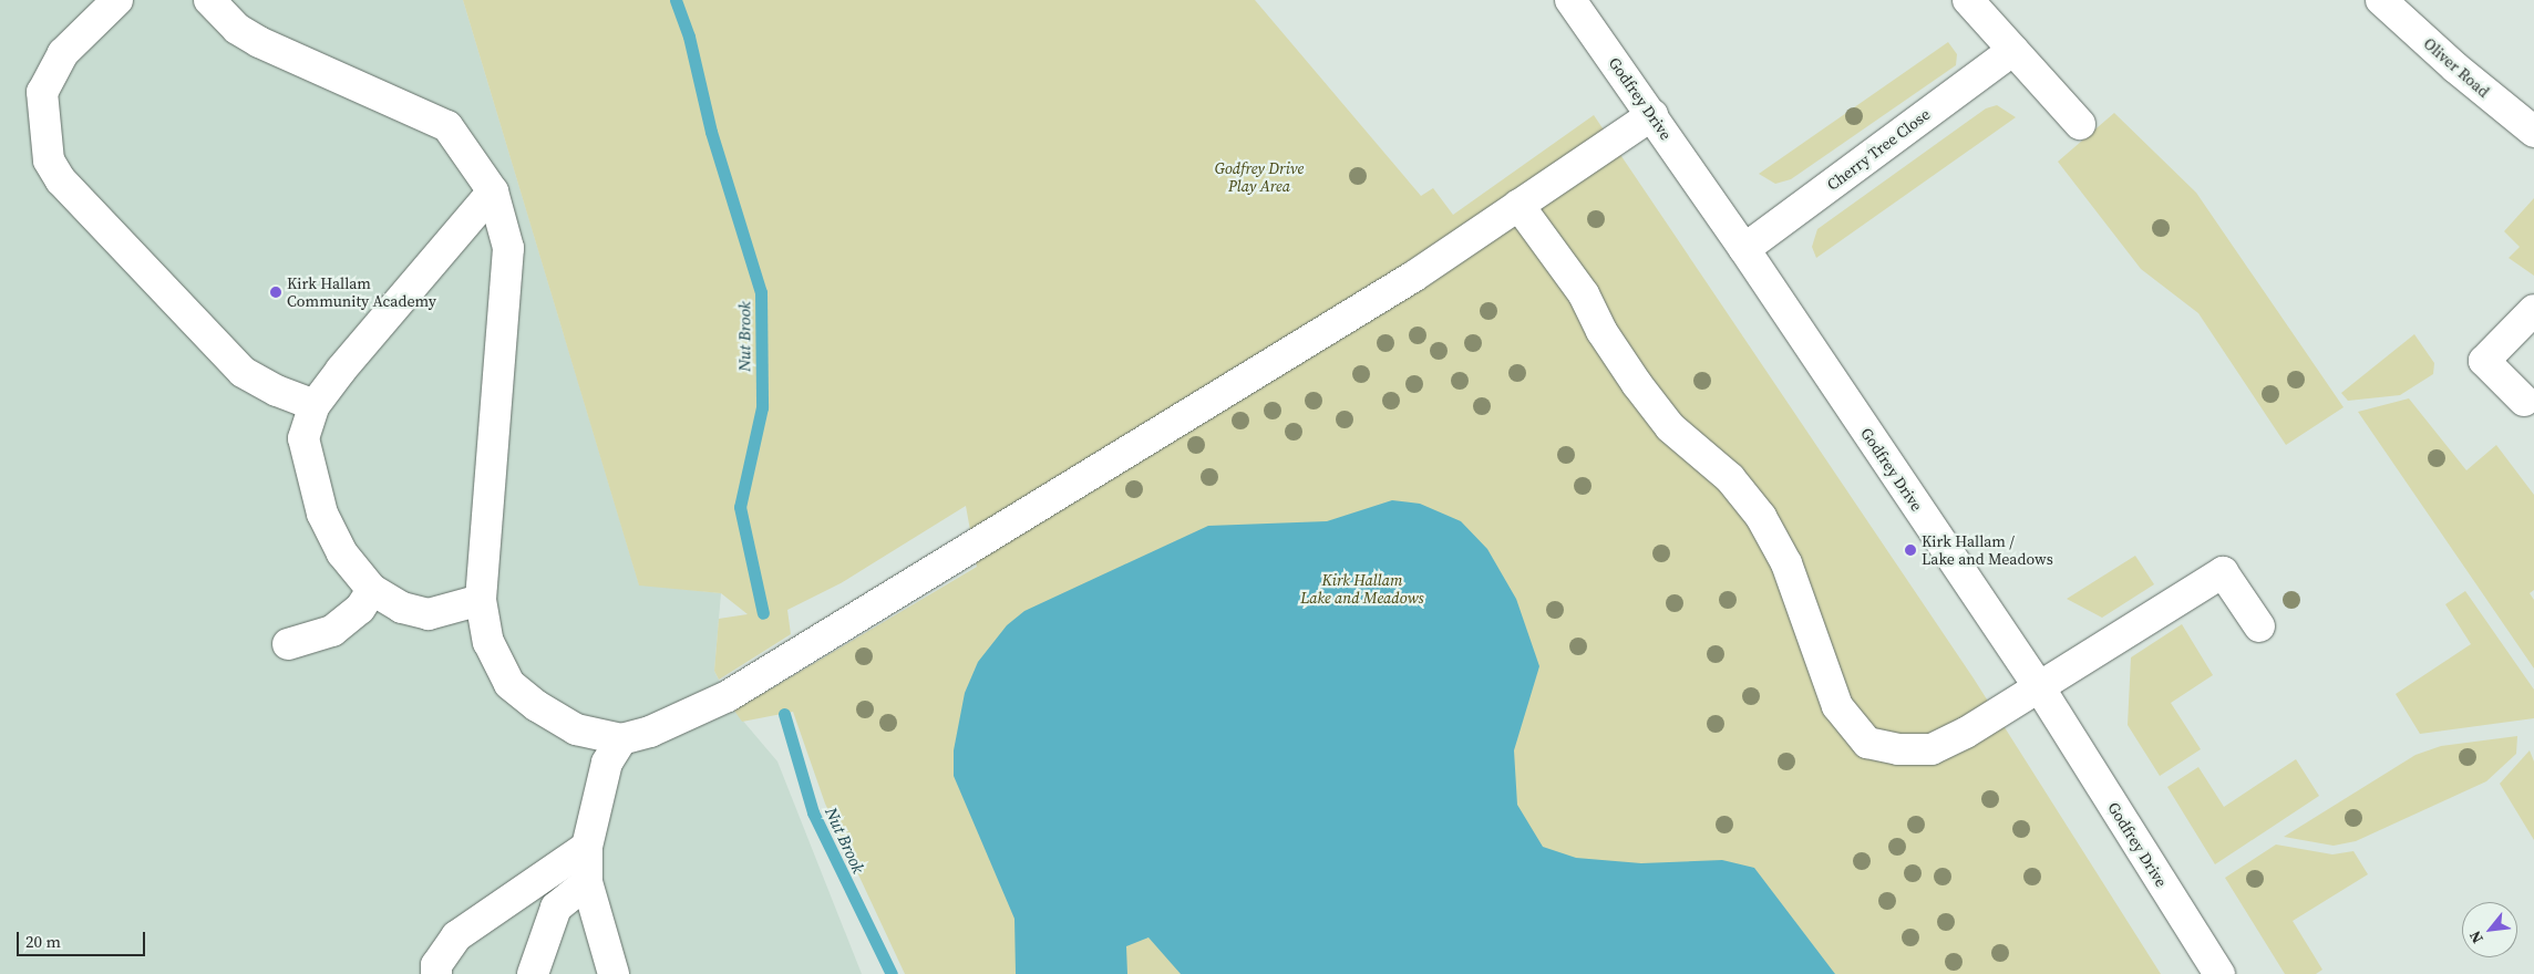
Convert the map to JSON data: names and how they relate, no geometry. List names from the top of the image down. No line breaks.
{"streets":{"street":["Oliver Road","Godfrey Drive","Cherry Tree Close"]},"crossings":[["Godfrey Drive","Cherry Tree Close"]],"water":["Nut Brook"],"parks":["Godfrey Drive Play Area","Kirk Hallam Lake and Meadows"],"places":["Kirk Hallam Community Academy","Kirk Hallam / Lake and Meadows"],"scale_bar":"20 m","north":"bottom left"}
